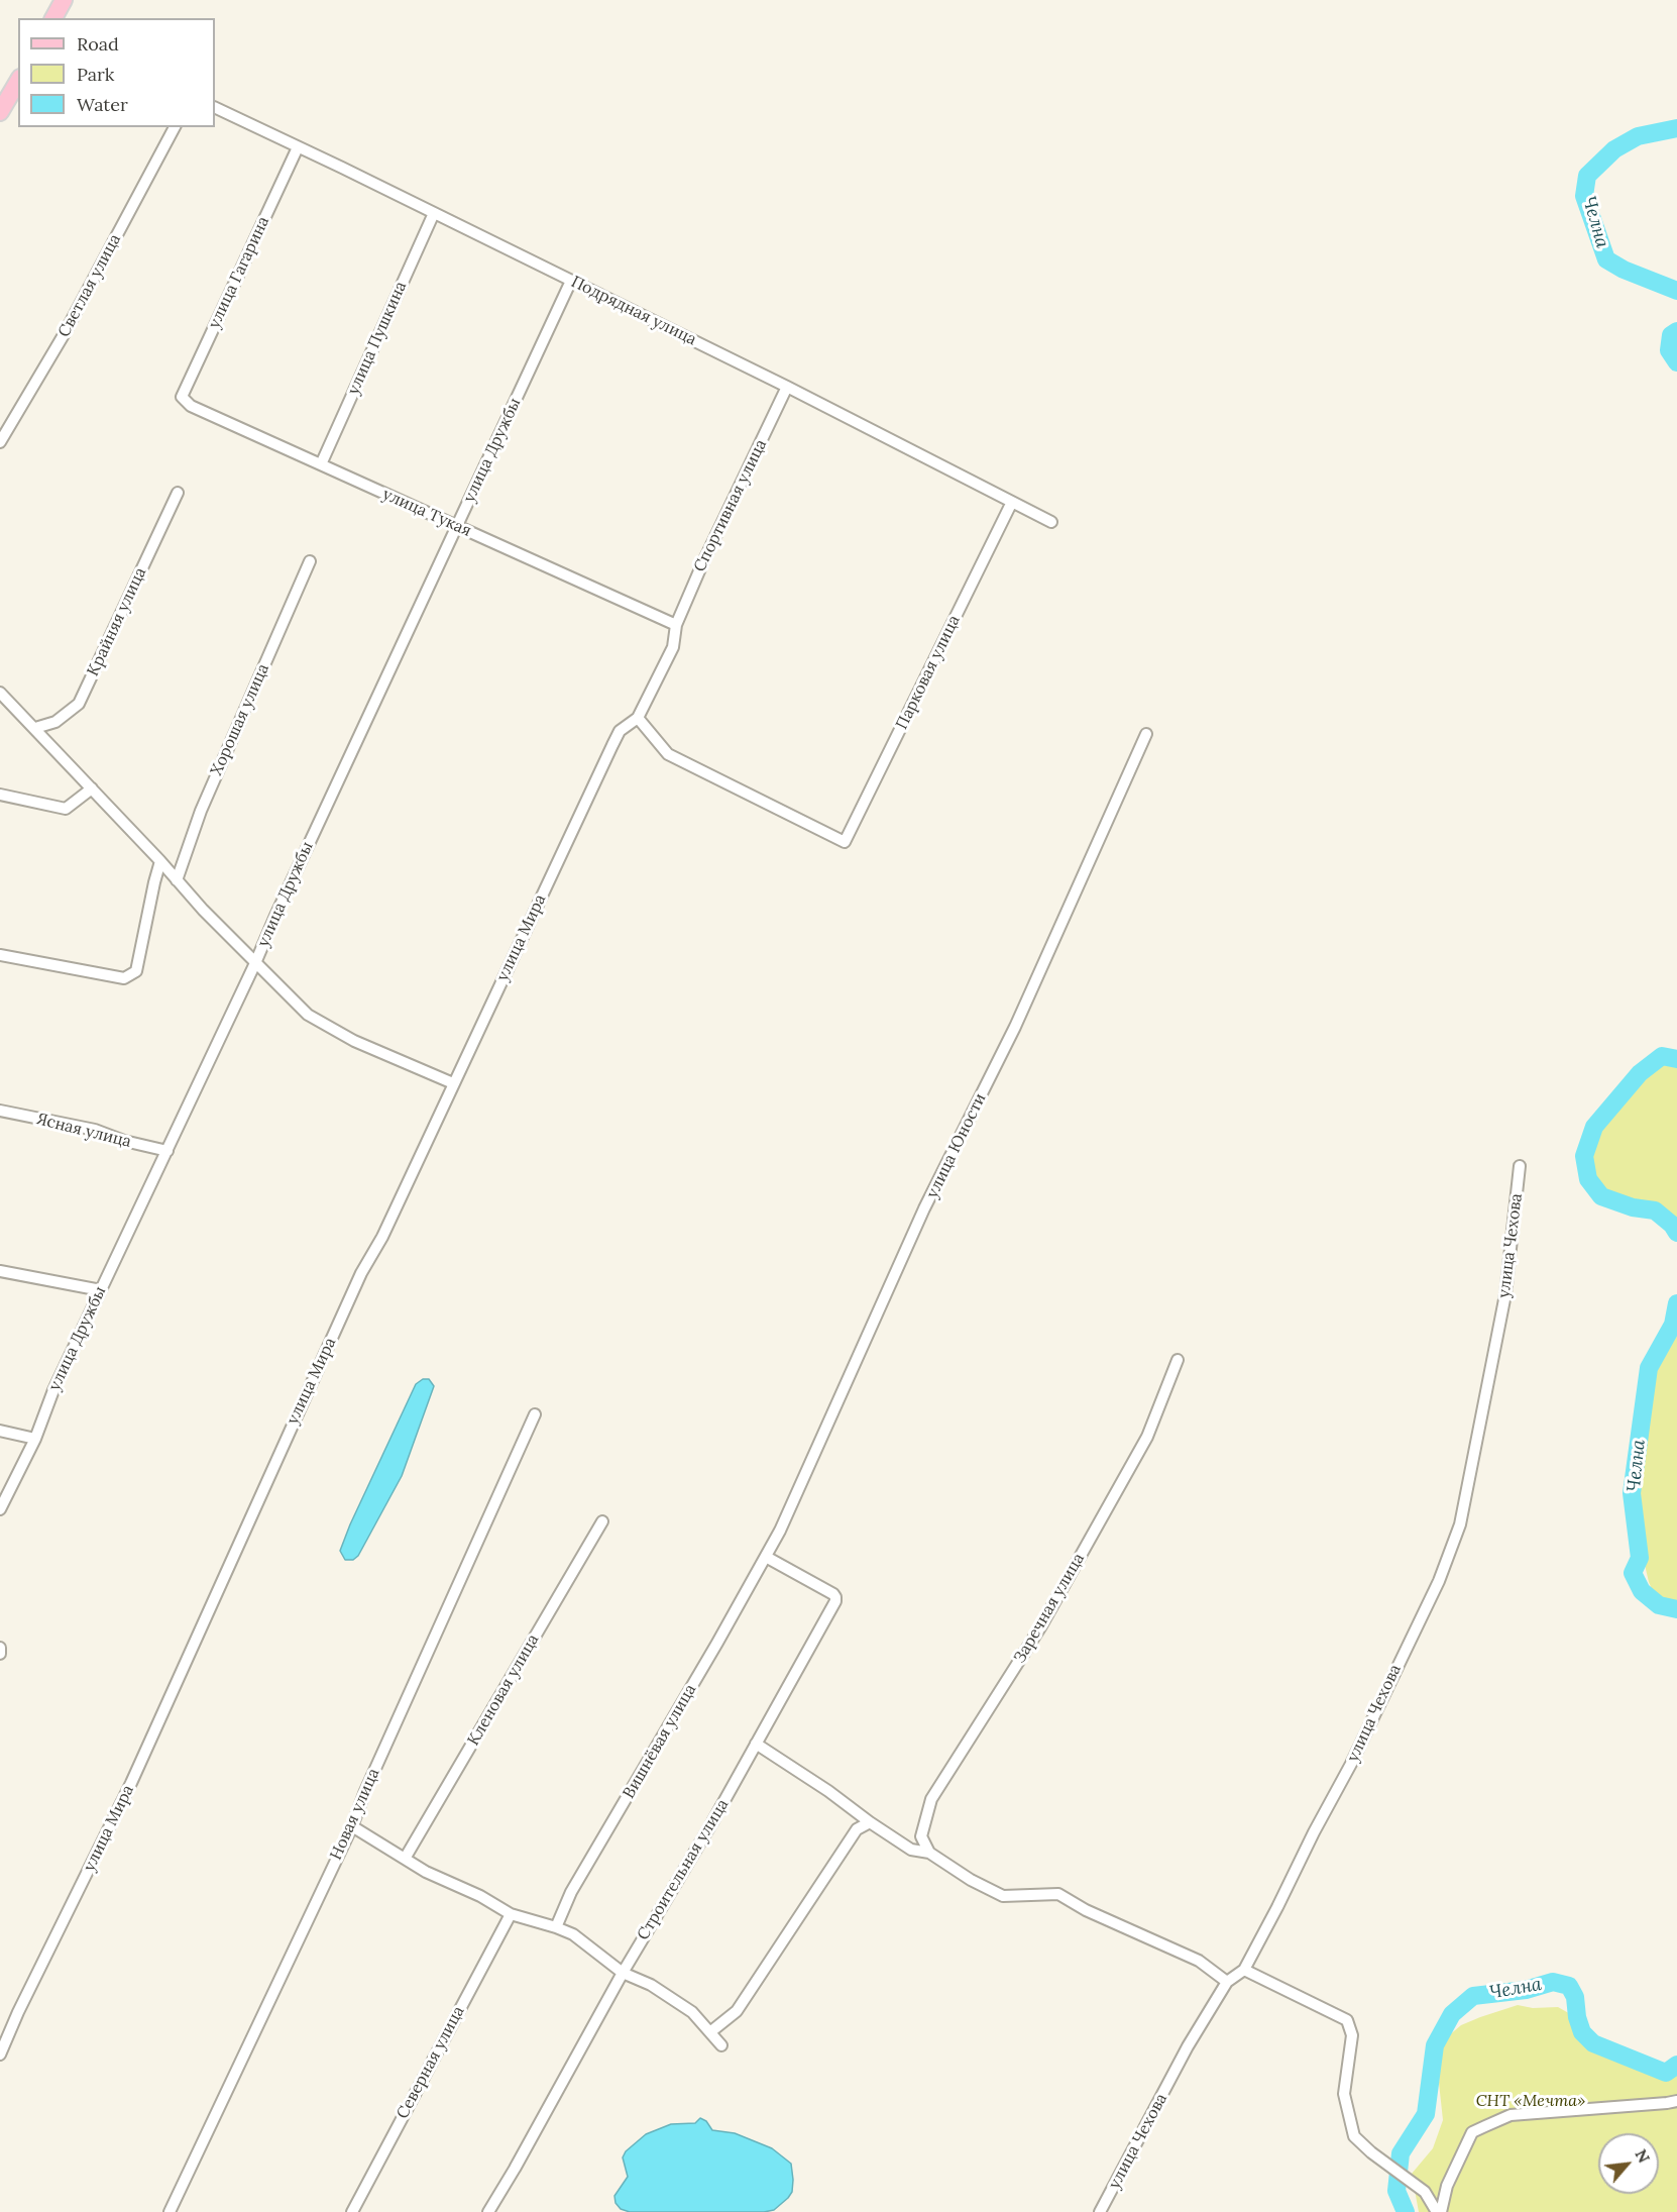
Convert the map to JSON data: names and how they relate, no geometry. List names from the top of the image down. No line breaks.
{"streets":{"street":["улица Гагарина","Светлая улица","Подрядная улица","улица Пушкина","улица Дружбы","Спортивная улица","улица Тукая","Крайняя улица","Парковая улица","Хорошая улица","улица Мира","Ясная улица","улица Юности","улица Чехова","Заречная улица","Кленовая улица","Вишнёвая улица","Новая улица","Строительная улица","Северная улица"]},"crossings":[["улица Гагарина","Подрядная улица"],["улица Гагарина","улица Тукая"],["Подрядная улица","улица Пушкина"],["Подрядная улица","улица Дружбы"],["Подрядная улица","Спортивная улица"],["Подрядная улица","Парковая улица"],["улица Пушкина","улица Тукая"],["улица Дружбы","улица Тукая"],["улица Дружбы","Ясная улица"],["Спортивная улица","улица Тукая"],["Спортивная улица","Парковая улица"],["Спортивная улица","улица Мира"],["Парковая улица","улица Мира"],["улица Юности","Вишнёвая улица"],["улица Юности","Строительная улица"],["Вишнёвая улица","Строительная улица"]],"water":["Челна"],"parks":["СНТ «Мечта»"],"legend":["Road","Park","Water"],"north":"top right"}
